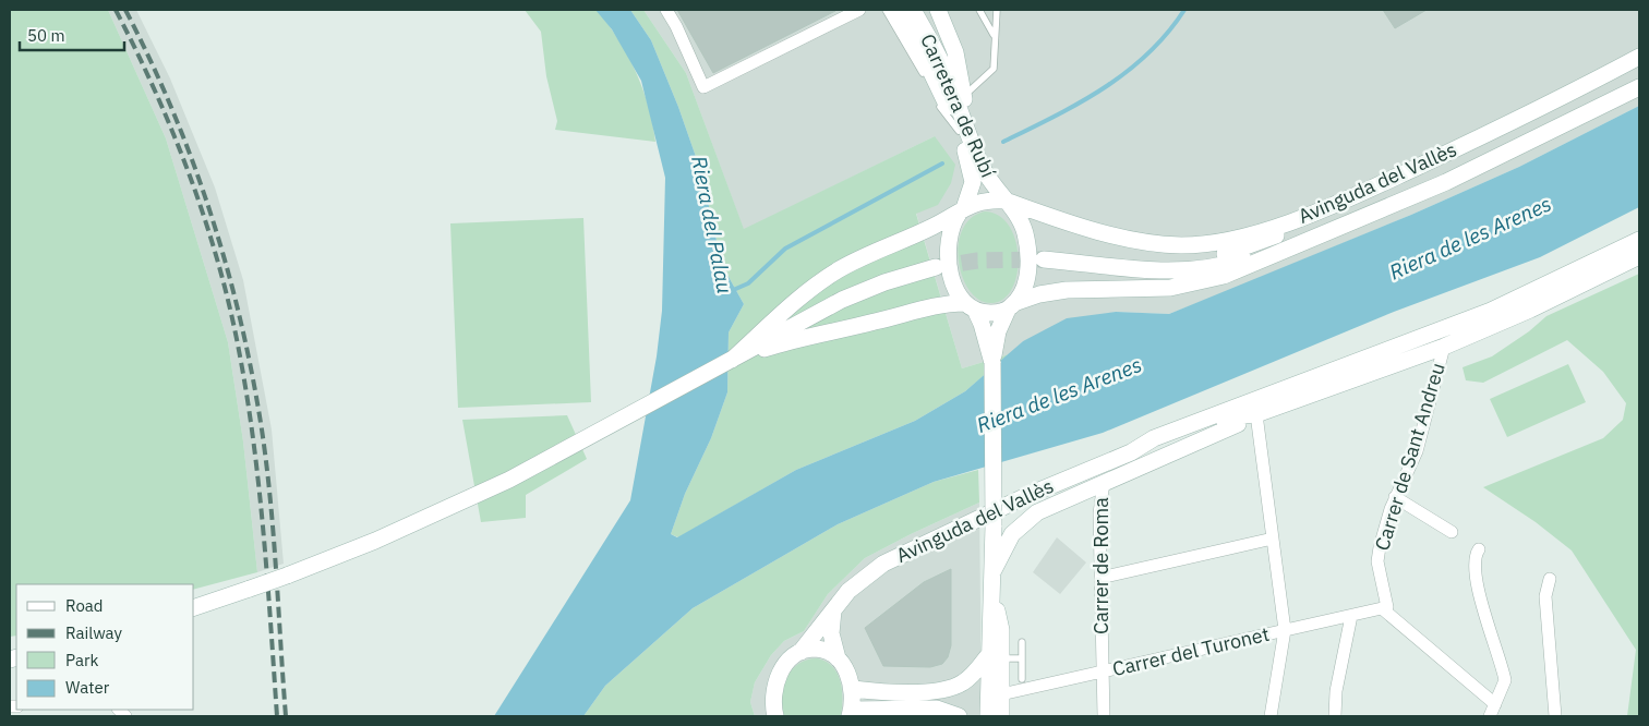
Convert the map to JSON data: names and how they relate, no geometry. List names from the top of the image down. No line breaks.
{"streets":{"main road":["Carretera de Rubí","Avinguda del Vallès"],"street":["Carrer de Sant Andreu","Carrer de Roma","Carrer del Turonet"]},"crossings":[["Carretera de Rubí","Avinguda del Vallès"],["Avinguda del Vallès","Carrer de Sant Andreu"],["Avinguda del Vallès","Carrer de Roma"],["Carrer de Sant Andreu","Carrer del Turonet"],["Carrer de Roma","Carrer del Turonet"]],"water":["Riera del Palau","Riera de les Arenes"],"legend":["Road","Railway","Park","Water"],"scale_bar":"50 m"}
